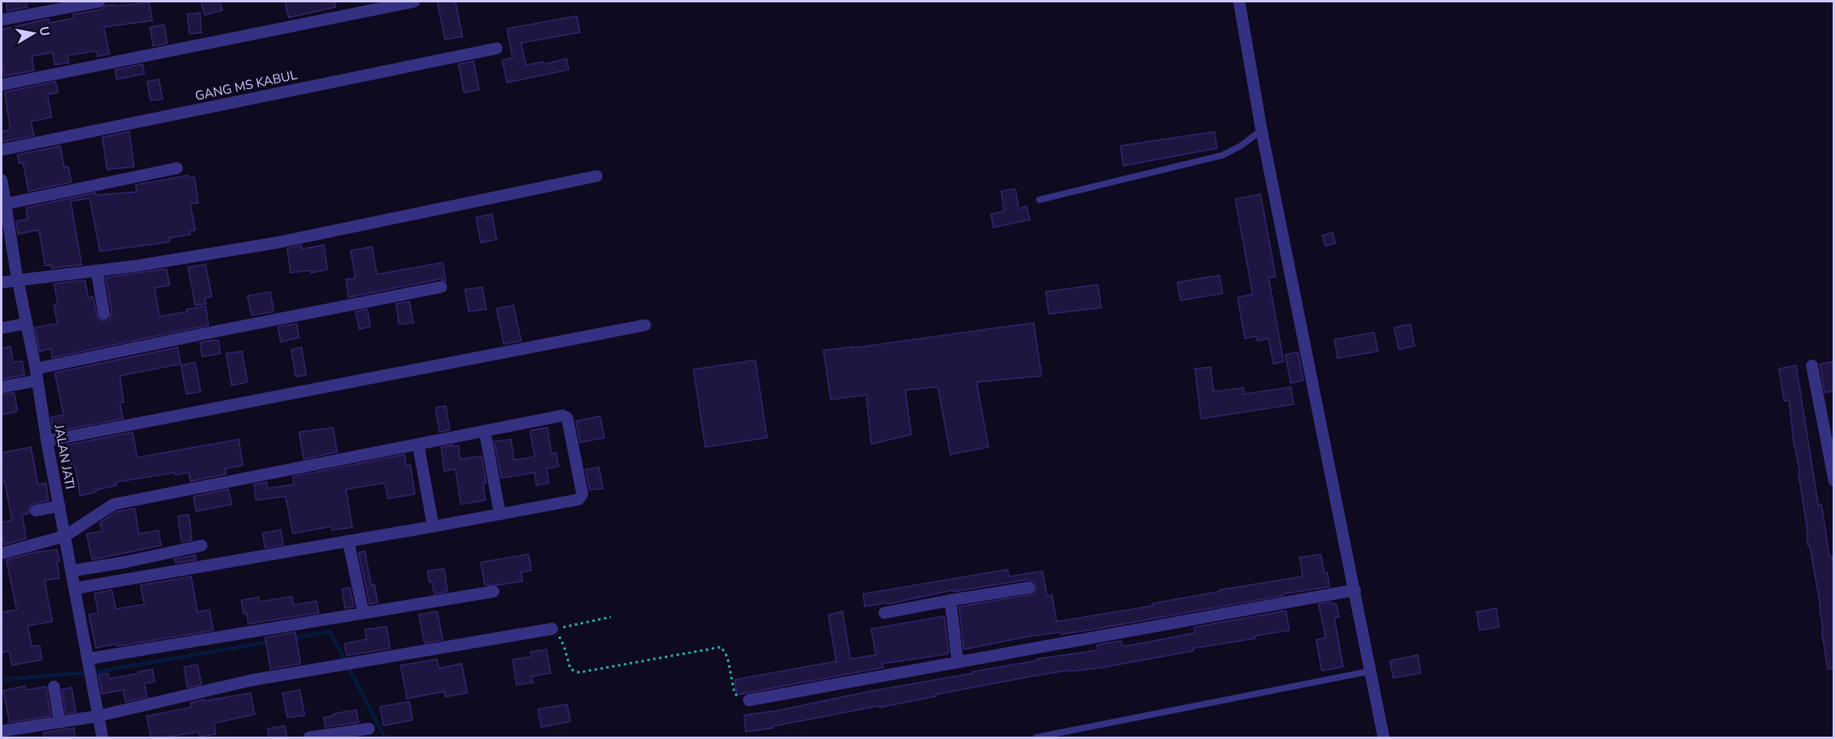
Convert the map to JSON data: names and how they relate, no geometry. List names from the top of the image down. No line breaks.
{"streets":{"street":["GANG MS KABUL","JALAN JATI"]},"north":"right"}
